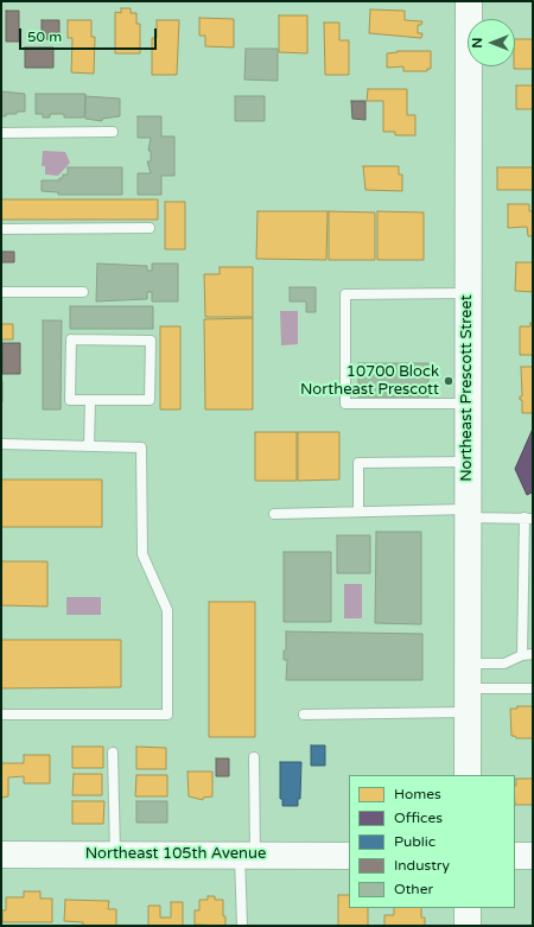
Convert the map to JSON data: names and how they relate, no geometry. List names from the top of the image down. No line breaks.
{"streets":{"street":["Northeast Prescott Street","Northeast 105th Avenue"]},"places":["10700 Block Northeast Prescott"],"legend":["Homes","Offices","Public","Industry","Other"],"scale_bar":"50 m","north":"left"}
